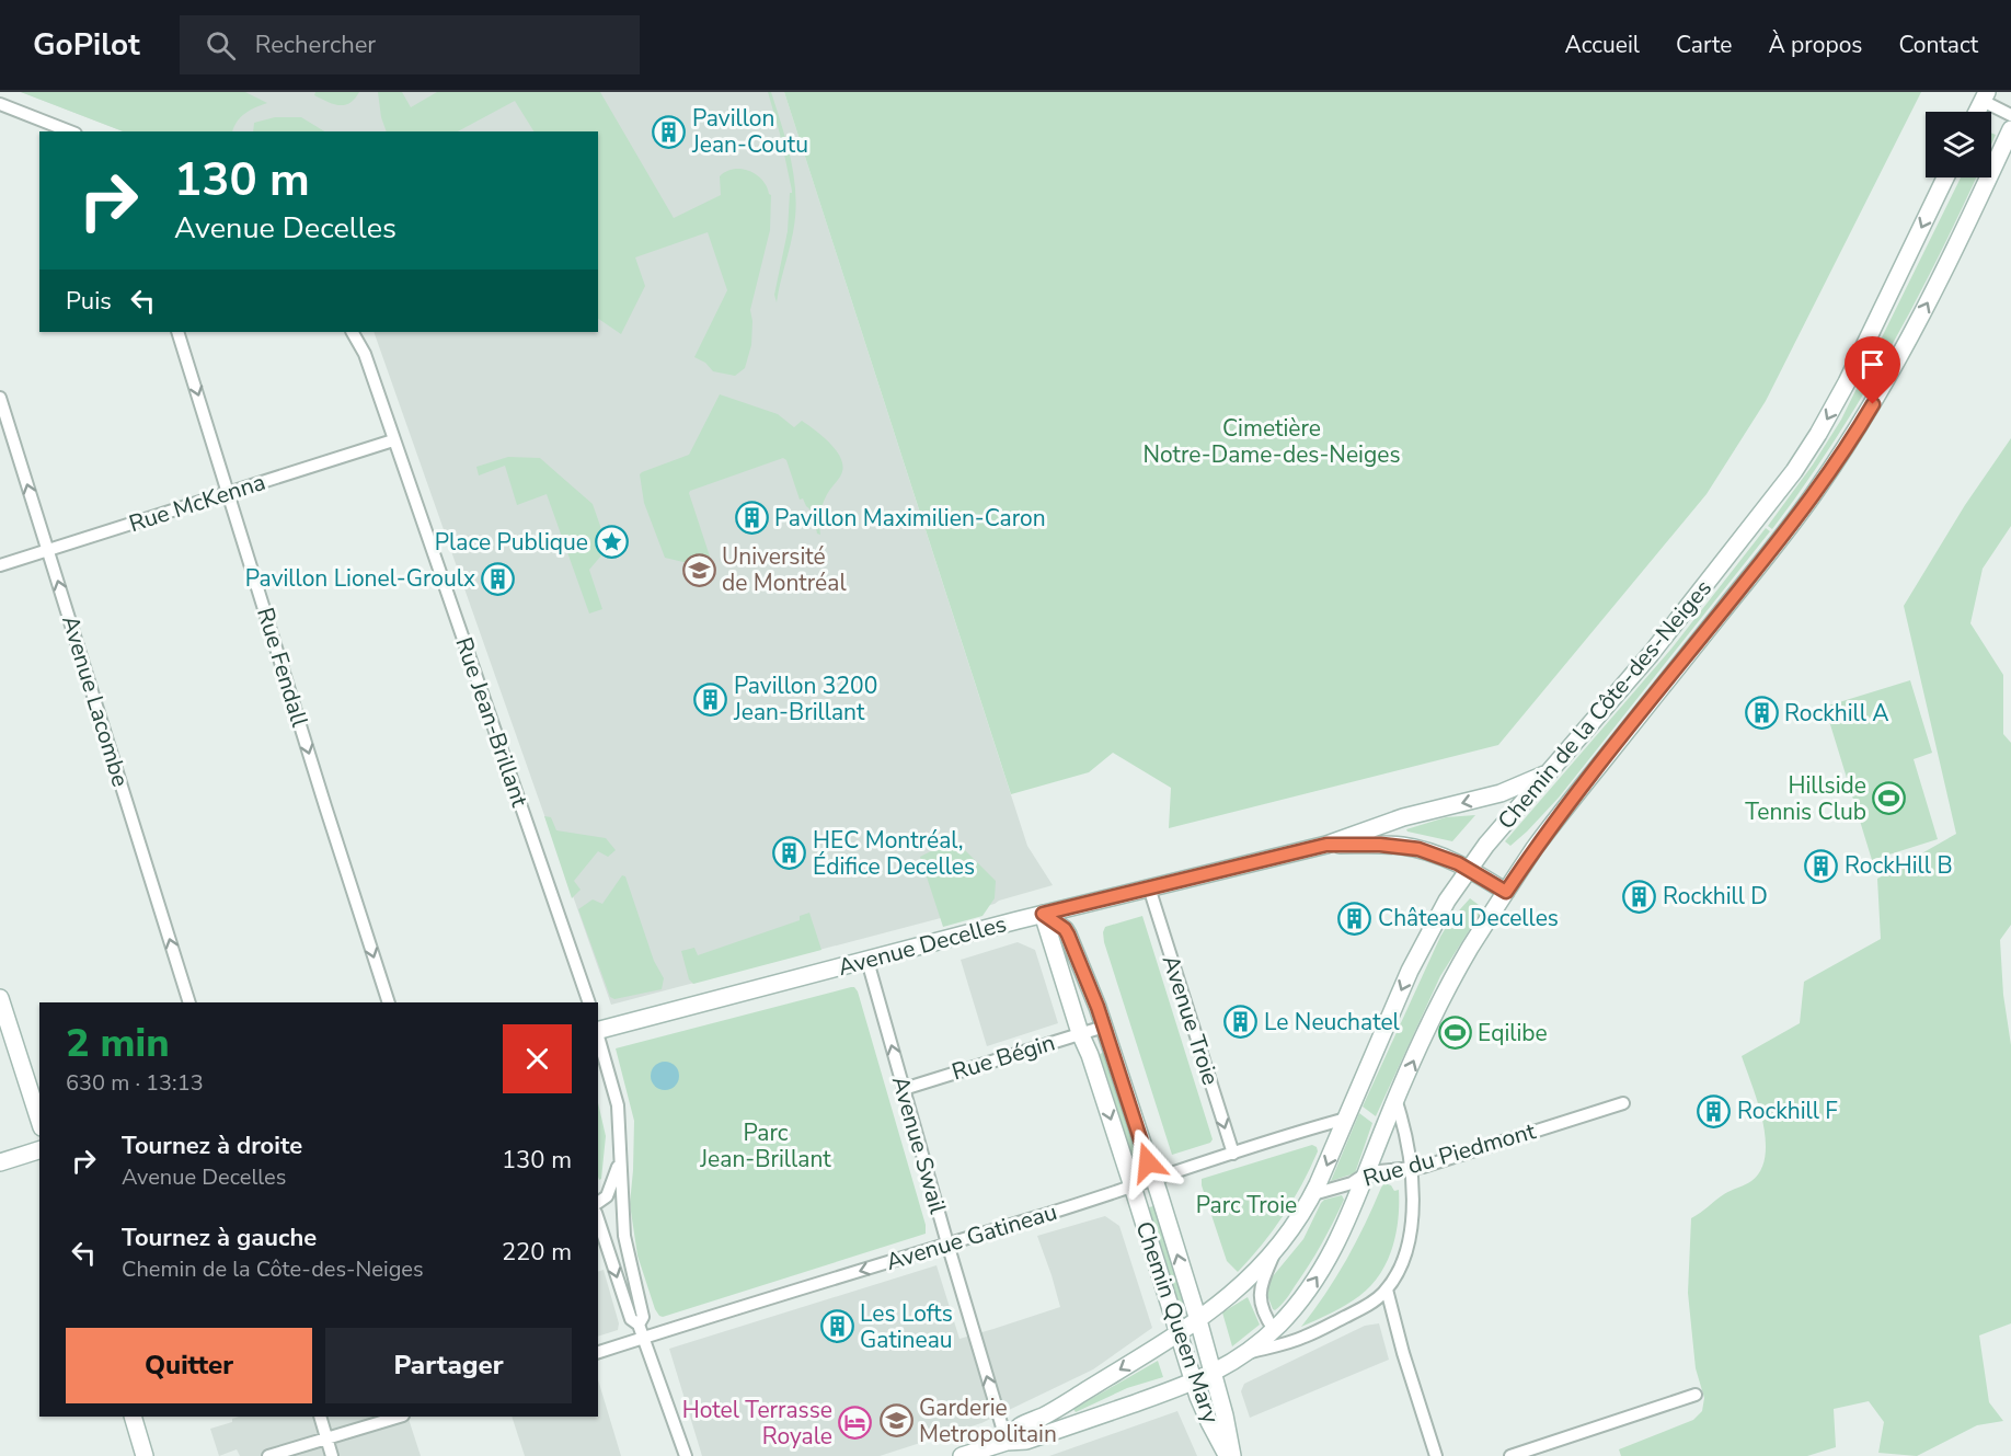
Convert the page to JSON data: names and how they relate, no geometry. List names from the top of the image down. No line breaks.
{"streets":{"main road":["Chemin de la Côte-des-Neiges","Avenue Decelles","Chemin Queen Mary"],"street":["Rue McKenna","Rue Fendall","Avenue Lacombe","Rue Jean-Brillant","Avenue Troie","Rue Bégin","Avenue Swail","Rue du Piedmont","Avenue Gatineau"]},"crossings":[["Rue McKenna","Rue Fendall"],["Rue McKenna","Avenue Lacombe"],["Rue McKenna","Rue Jean-Brillant"],["Chemin de la Côte-des-Neiges","Avenue Decelles"],["Chemin de la Côte-des-Neiges","Avenue Swail"],["Chemin de la Côte-des-Neiges","Rue du Piedmont"],["Chemin de la Côte-des-Neiges","Avenue Gatineau"],["Chemin de la Côte-des-Neiges","Chemin Queen Mary"],["Avenue Decelles","Avenue Troie"],["Avenue Decelles","Avenue Swail"],["Avenue Decelles","Chemin Queen Mary"],["Avenue Troie","Avenue Gatineau"],["Rue Bégin","Avenue Swail"],["Rue Bégin","Chemin Queen Mary"],["Avenue Swail","Avenue Gatineau"],["Avenue Gatineau","Chemin Queen Mary"]],"one_way":["Rue Fendall","Avenue Lacombe","Avenue Troie","Avenue Swail","Avenue Gatineau"],"parks":["Cimetière Notre-Dame-des-Neiges","Parc Jean-Brillant","Parc Troie"],"places":{"building":["Pavillon Jean-Coutu","Pavillon Maximilien-Caron","Pavillon Lionel-Groulx","Pavillon 3200 Jean-Brillant","Rockhill A","HEC Montréal, Édifice Decelles","RockHill B","Rockhill D","Château Decelles","Le Neuchatel","Rockhill F","Les Lofts Gatineau"],"place":["Place Publique"],"school or university":["Université de Montréal","Garderie Metropolitain"],"sports":["Hillside Tennis Club","Eqilibe"],"hotel":["Hotel Terrasse Royale"]},"page":{"header":"GoPilot","search":"Rechercher","nav":["Accueil","Carte","À propos","Contact"],"turn":["130 m","Avenue Decelles"],"then":"Puis","heading":["2 min","630 m · 13:13"],"list":[{"name":"Tournez à droite","note":"Avenue Decelles","value":"130 m"},{"name":"Tournez à gauche","note":"Chemin de la Côte-des-Neiges","value":"220 m"}],"buttons":["Quitter","Partager"]}}
